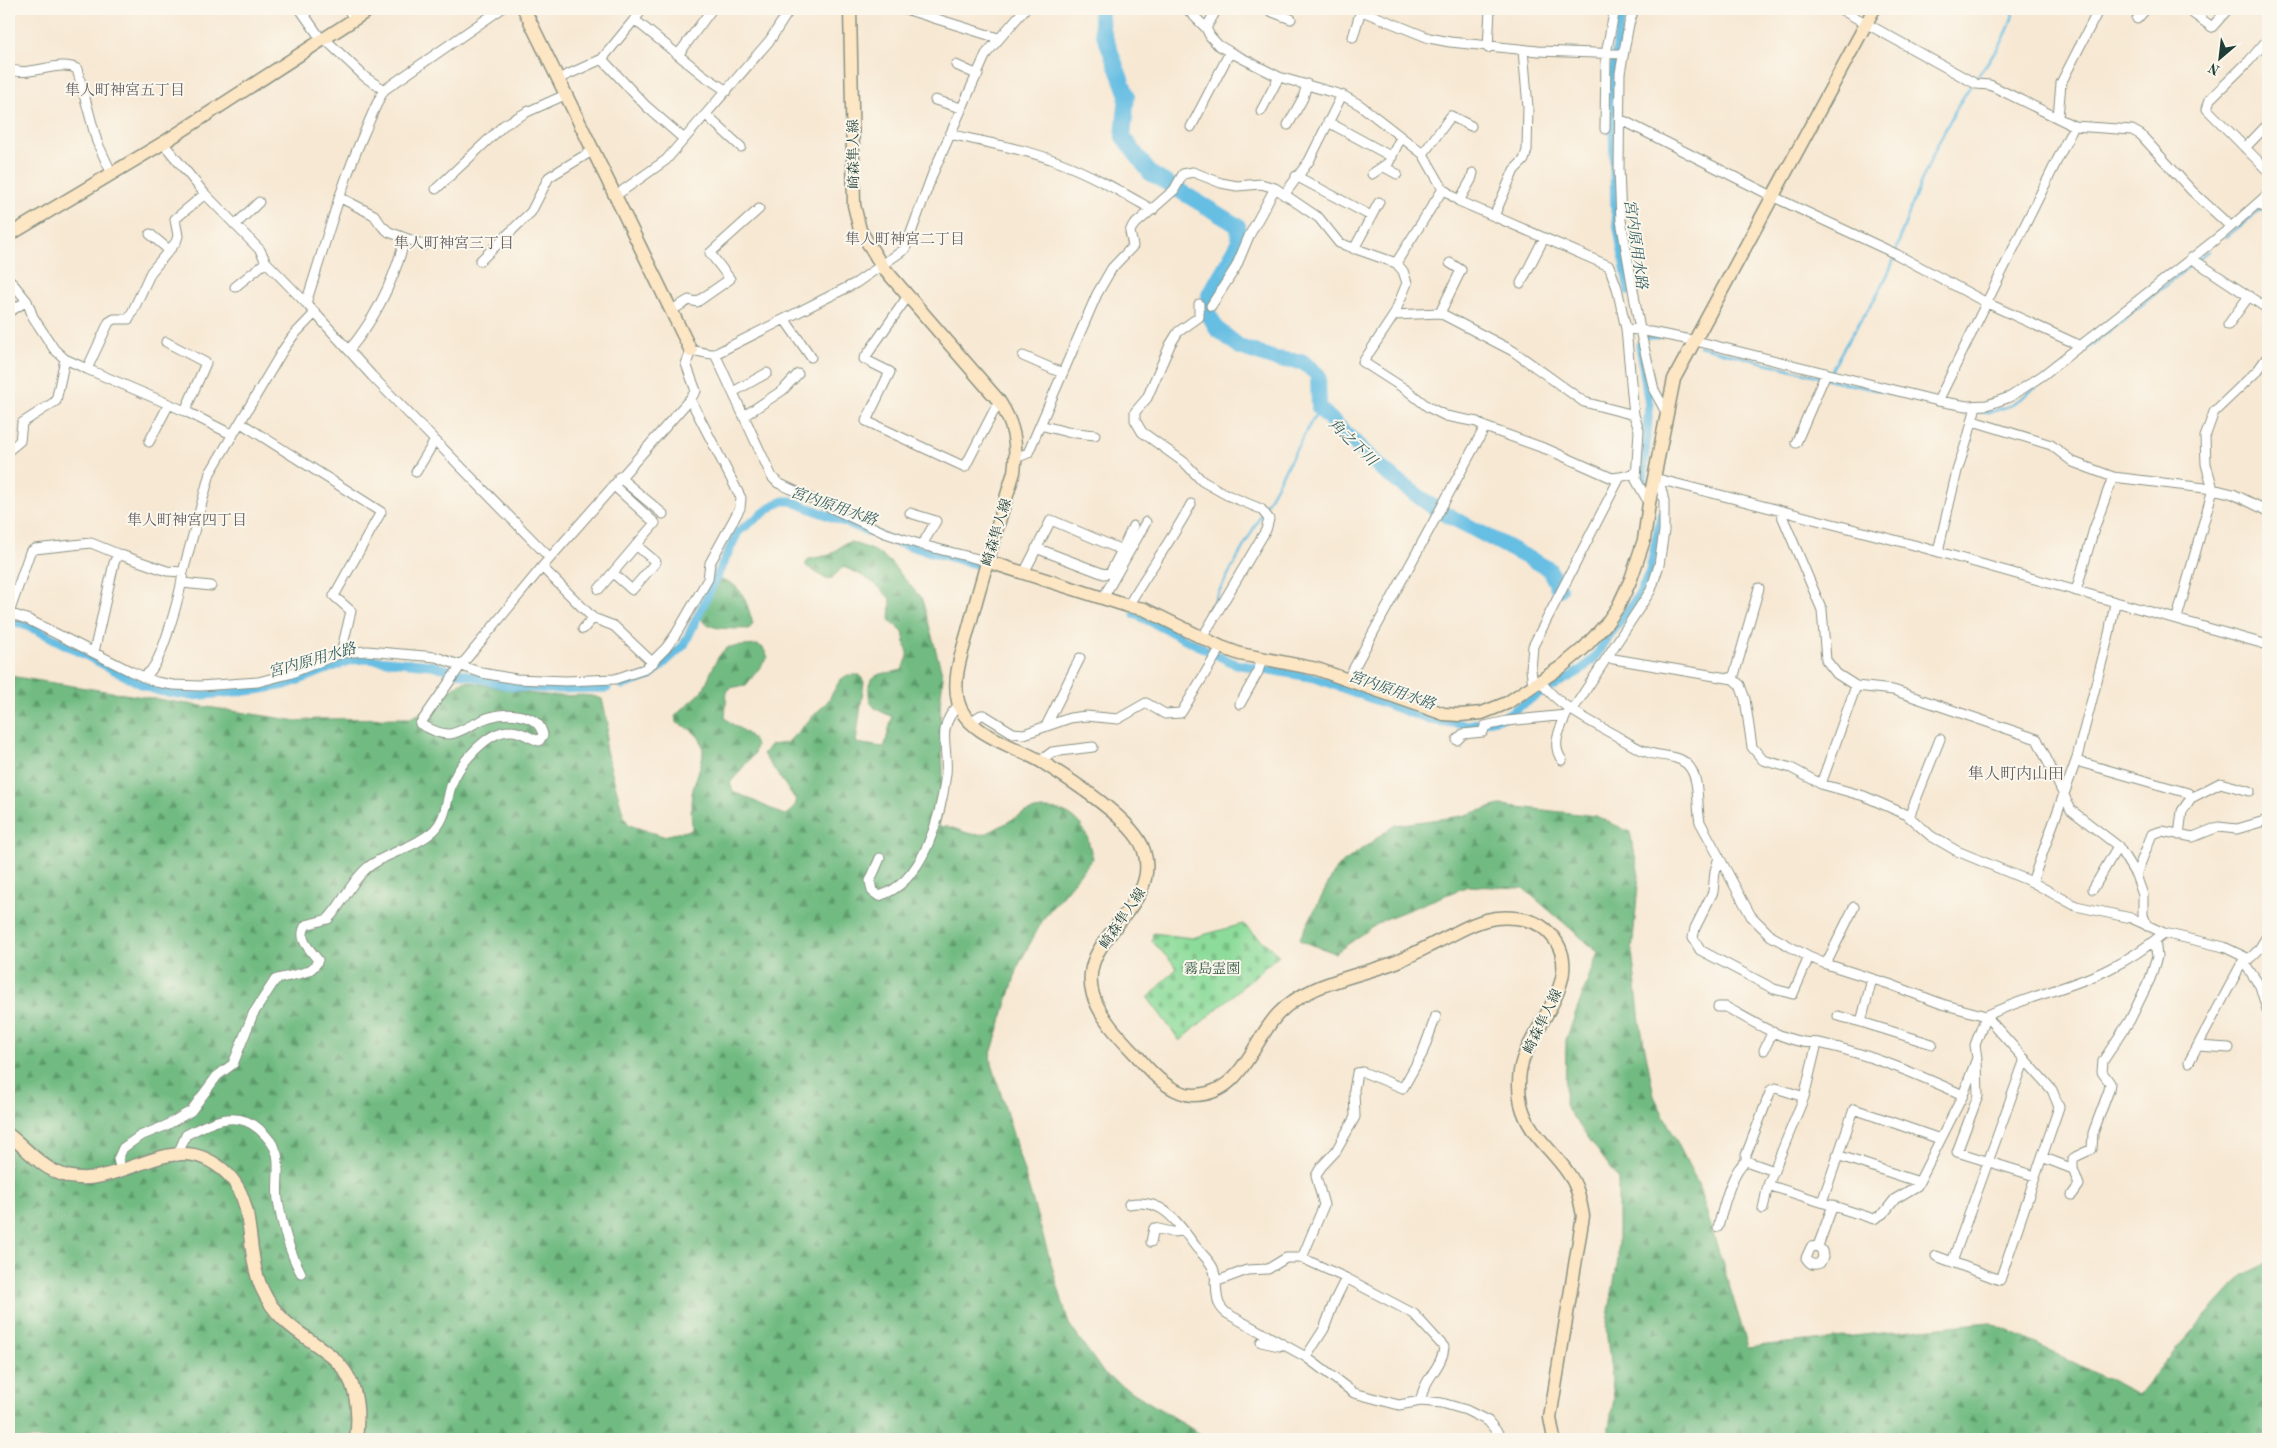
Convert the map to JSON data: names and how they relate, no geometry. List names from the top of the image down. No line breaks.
{"streets":{"street":["崎森隼人線"]},"districts":["隼人町神宮五丁目","隼人町神宮二丁目","隼人町神宮三丁目","隼人町神宮四丁目","隼人町内山田"],"water":["宮内原用水路","角之下川"],"parks":["霧島霊園"],"north":"bottom left"}
